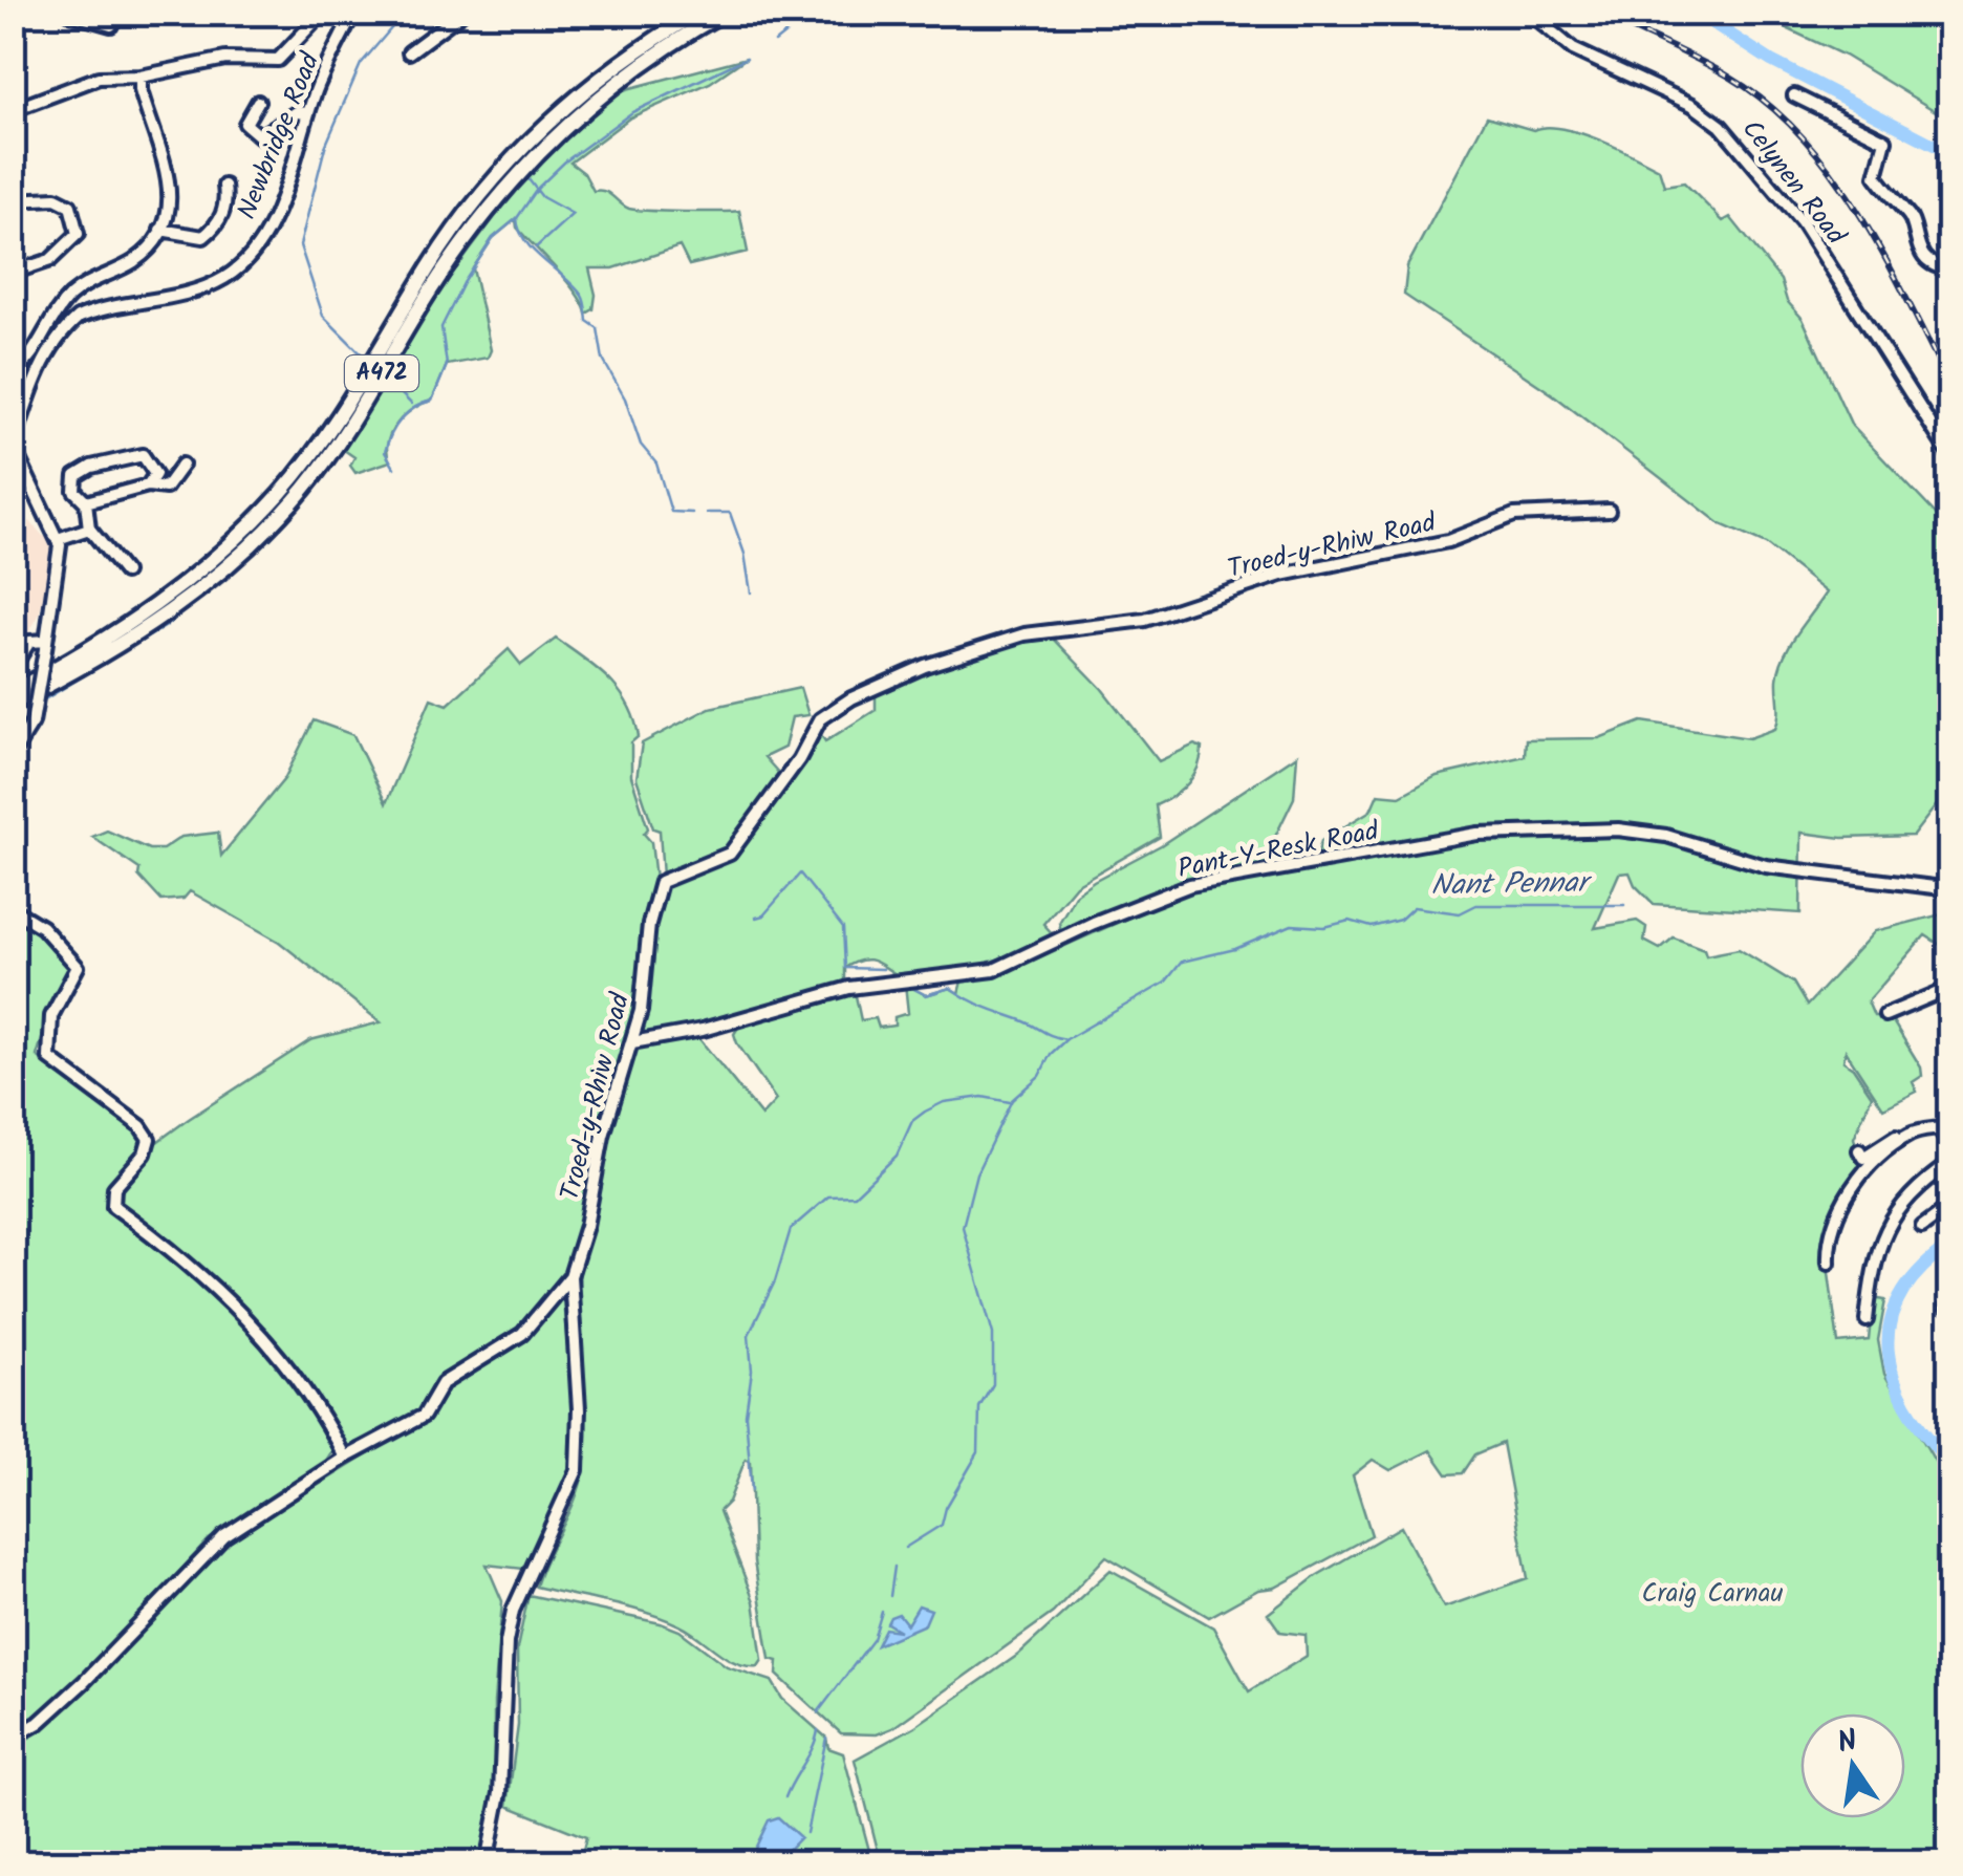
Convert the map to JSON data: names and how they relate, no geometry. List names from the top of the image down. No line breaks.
{"streets":{"main road":["A472"],"street":["Newbridge Road","Celynen Road","Troed-y-Rhiw Road","Pant-Y-Resk Road"]},"crossings":[["Troed-y-Rhiw Road","Pant-Y-Resk Road"]],"water":["Nant Pennar"],"parks":["Craig Carnau"],"north":"top"}
